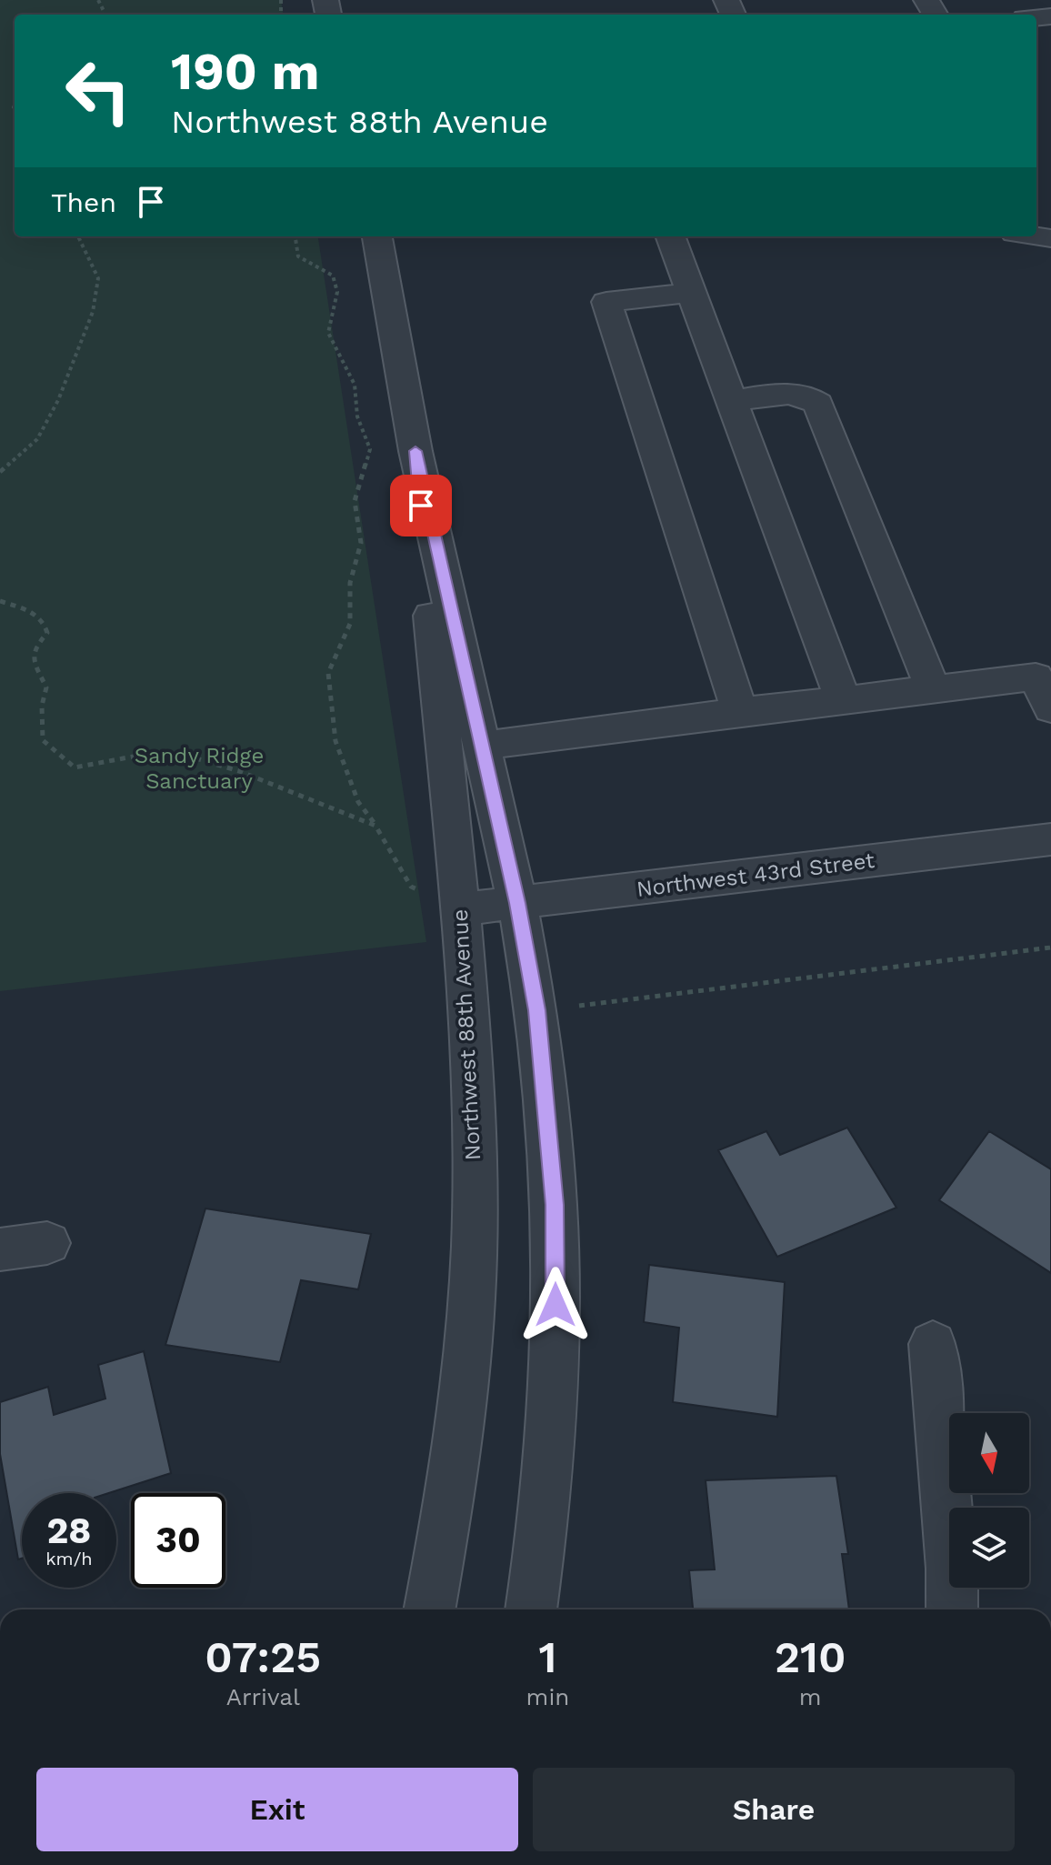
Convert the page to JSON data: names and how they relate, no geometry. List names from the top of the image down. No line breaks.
{"streets":{"street":["Northwest 43rd Street","Northwest 88th Avenue"]},"crossings":[["Northwest 43rd Street","Northwest 88th Avenue"]],"parks":["Sandy Ridge Sanctuary"],"north":"bottom","page":{"turn":["190 m","Northwest 88th Avenue"],"then":"Then","speed":"28 km/h","limit":"30","eta":["07:25","Arrival","1","min","210","m"],"buttons":["Exit","Share"]}}
